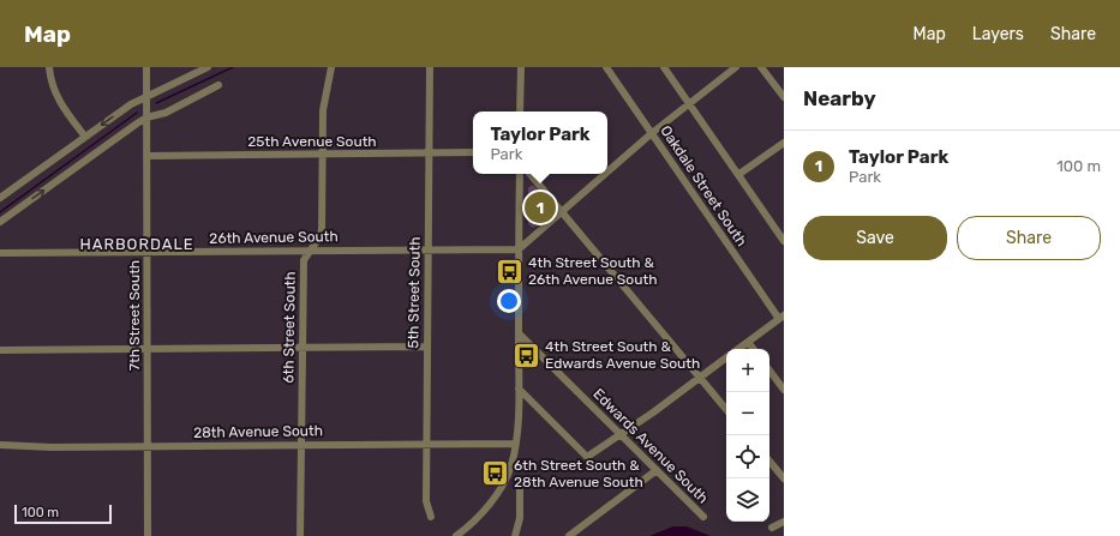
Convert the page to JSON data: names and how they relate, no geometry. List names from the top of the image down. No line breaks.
{"streets":{"street":["25th Avenue South","Oakdale Street South","26th Avenue South","5th Street South","7th Street South","6th Street South","28th Avenue South","Edwards Avenue South"]},"crossings":[["25th Avenue South","5th Street South"],["25th Avenue South","7th Street South"],["25th Avenue South","6th Street South"],["26th Avenue South","5th Street South"],["26th Avenue South","7th Street South"],["26th Avenue South","6th Street South"],["5th Street South","28th Avenue South"],["7th Street South","28th Avenue South"],["6th Street South","28th Avenue South"]],"districts":["HARBORDALE"],"places":{"bus stop":["4th Street South & 26th Avenue South","4th Street South & Edwards Avenue South","6th Street South & 28th Avenue South"]},"scale_bar":"100 m","page":{"header":"Map","nav":["Map","Layers","Share"],"heading":"Nearby","popup":["Taylor Park","Park"],"list":[{"mark":"1","name":"Taylor Park","note":"Park","value":"100 m"}],"pins":"1","buttons":["Save","Share"],"map_buttons":["+","−"],"scale":"100 m"}}
